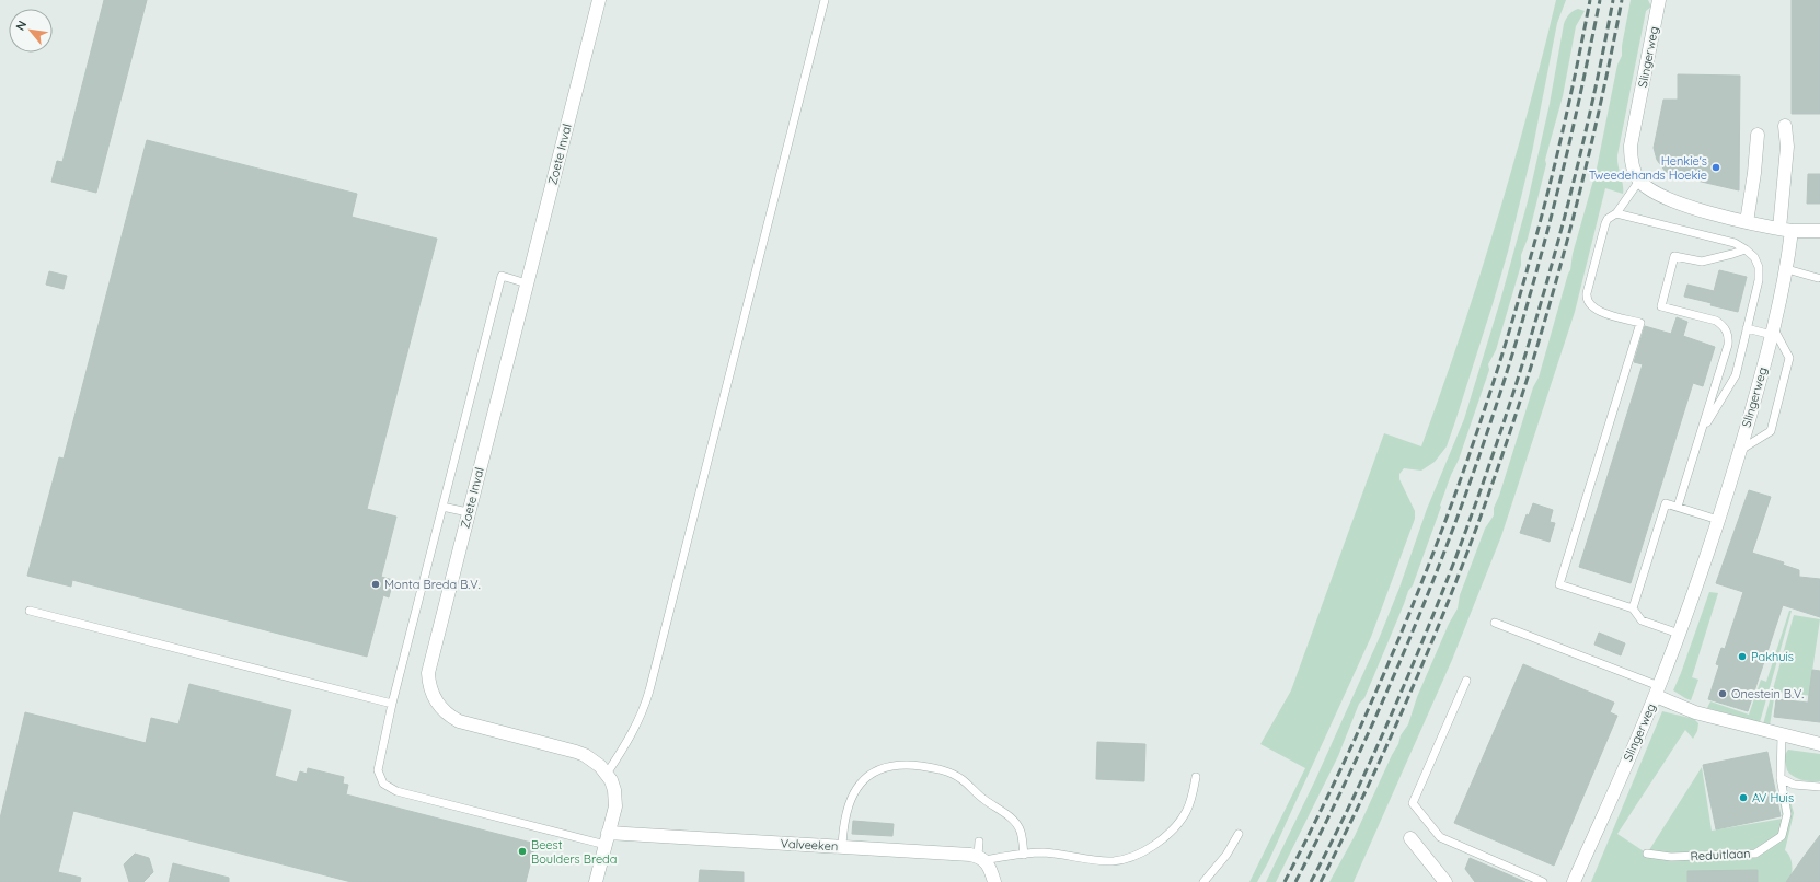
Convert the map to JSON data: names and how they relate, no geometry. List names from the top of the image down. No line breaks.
{"streets":{"street":["Slingerweg","Zoete Inval","Valveeken"],"lane":["Reduitlaan"]},"crossings":[["Zoete Inval","Valveeken"]],"places":["Henkie's Tweedehands Hoekie","Monta Breda B.V.","Pakhuis","Onestein B.V.","AV Huis","Beest Boulders Breda"],"north":"top left"}
